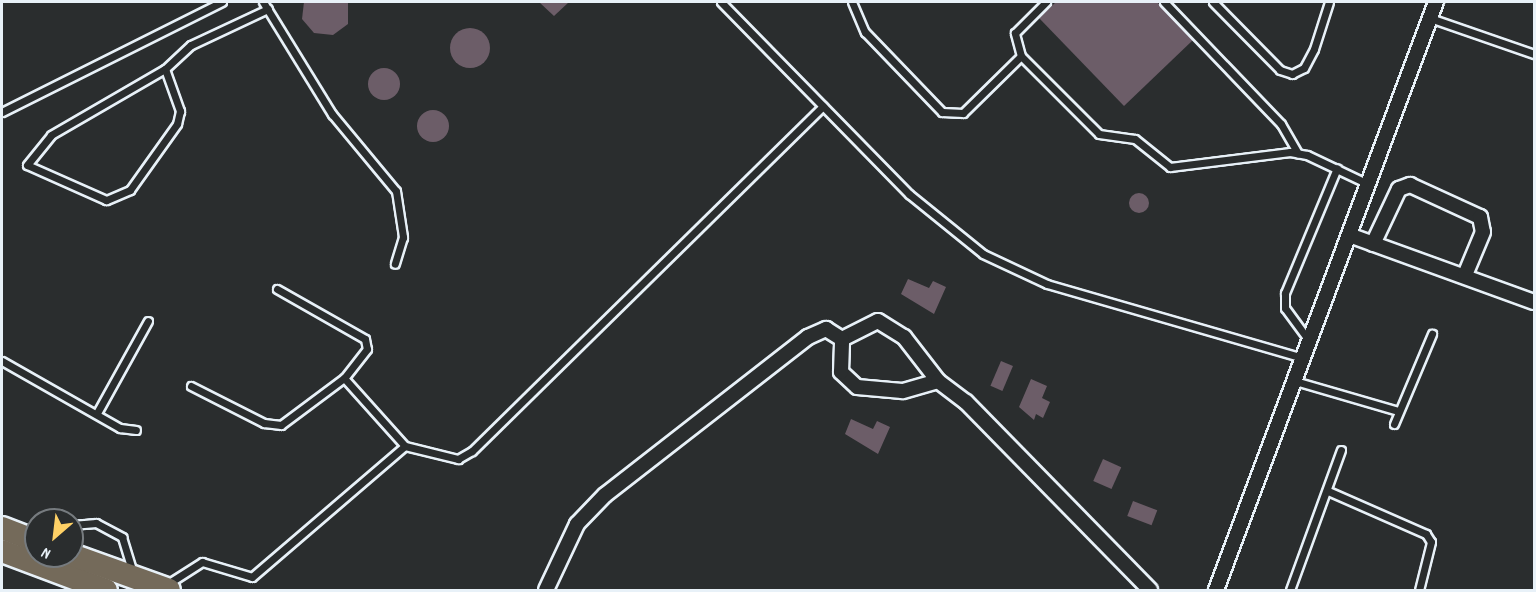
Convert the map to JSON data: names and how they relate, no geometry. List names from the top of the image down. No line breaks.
{"north":"bottom left"}
